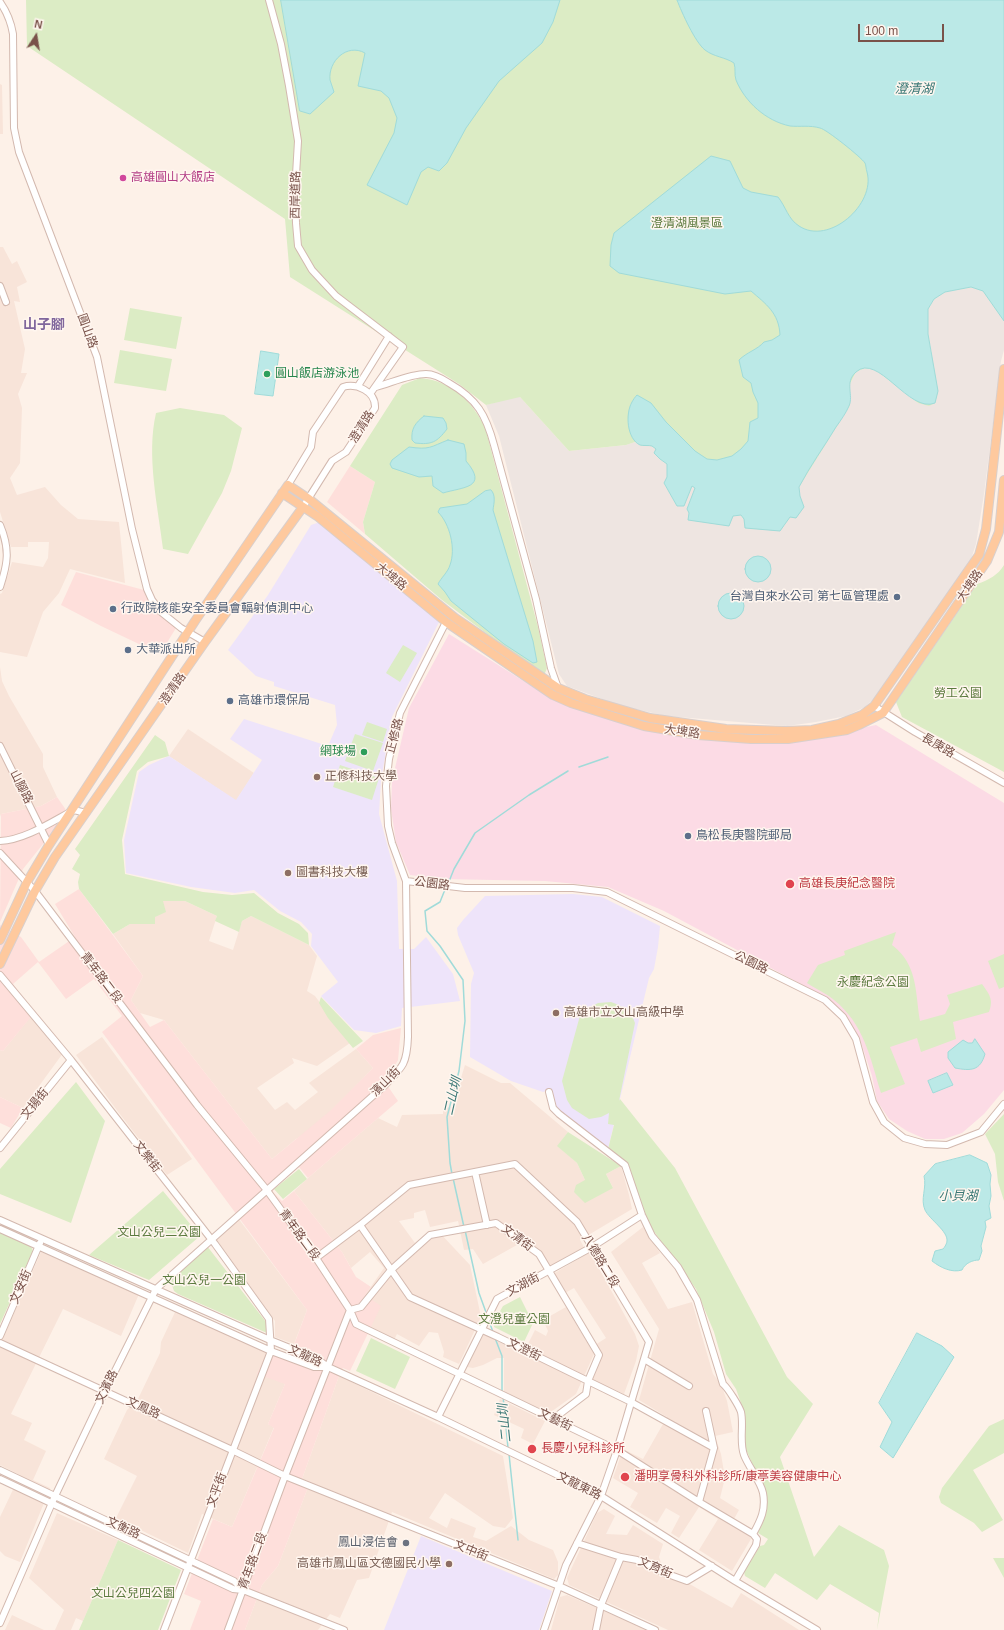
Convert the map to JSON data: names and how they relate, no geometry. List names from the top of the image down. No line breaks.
{"streets":{"main road":["澄清路","大埤路"],"street":["西岸道路","圓山路","正修路","長庚路","山腳路","公園路","青年路二段","濱山街","文揚街","文樂街","文清街","八德路二段","文湖街","文安街","文澄街","文龍路","文濱路","文鳳路","文藝街","文龍東路","文平街","文衡路","文中街","文育街"]},"crossings":[["圓山路","澄清路"],["澄清路","大埤路"],["澄清路","山腳路"],["澄清路","青年路二段"],["大埤路","正修路"],["大埤路","長庚路"],["正修路","公園路"],["正修路","濱山街"],["公園路","濱山街"],["青年路二段","濱山街"],["青年路二段","文清街"],["青年路二段","八德路二段"],["青年路二段","文龍路"],["青年路二段","文濱路"],["青年路二段","文鳳路"],["青年路二段","文藝街"],["青年路二段","文龍東路"],["青年路二段","文衡路"],["青年路二段","文中街"],["濱山街","文濱路"],["文揚街","文樂街"],["文樂街","文龍路"],["文樂街","文濱路"],["文樂街","文平街"],["文清街","文湖街"],["文清街","文澄街"],["文清街","文藝街"],["八德路二段","文湖街"],["八德路二段","文澄街"],["八德路二段","文藝街"],["八德路二段","文龍東路"],["八德路二段","文中街"],["文湖街","文澄街"],["文湖街","文藝街"],["文湖街","文龍東路"],["文安街","文龍路"],["文龍路","文濱路"],["文龍路","文龍東路"],["文龍路","文平街"],["文濱路","文鳳路"],["文濱路","文衡路"],["文鳳路","文平街"],["文鳳路","文中街"],["文龍東路","文育街"],["文平街","文衡路"],["文中街","文育街"]],"districts":["山子腳"],"water":["澄清湖","二山圳","小貝湖"],"parks":["澄清湖風景區","勞工公園","永慶紀念公園","文山公兒二公園","文山公兒一公園","文澄兒童公園","文山公兒四公園"],"places":["高雄圓山大飯店","圓山飯店游泳池","台灣自來水公司 第七區管理處","行政院核能安全委員會輻射偵測中心","大華派出所","高雄市環保局","網球場","正修科技大學","鳥松長庚醫院郵局","圖書科技大樓","高雄長庚紀念醫院","高雄市立文山高級中學","長慶小兒科診所","潘明享骨科外科診所/康葶美容健康中心","鳳山浸信會","高雄市鳳山區文德國民小學"],"scale_bar":"100 m","north":"top"}
